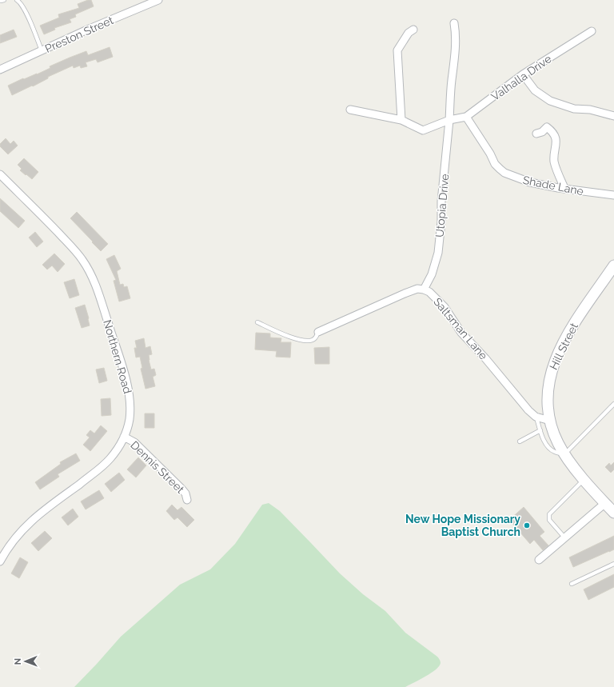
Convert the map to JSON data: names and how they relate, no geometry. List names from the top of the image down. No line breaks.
{"streets":{"street":["Preston Street","Valhalla Drive","Shade Lane","Utopia Drive","Saltsman Lane","Hill Street","Northern Road","Dennis Street"]},"crossings":[["Valhalla Drive","Shade Lane"],["Valhalla Drive","Utopia Drive"],["Utopia Drive","Saltsman Lane"],["Saltsman Lane","Hill Street"],["Northern Road","Dennis Street"]],"places":["New Hope Missionary Baptist Church"],"north":"left"}
